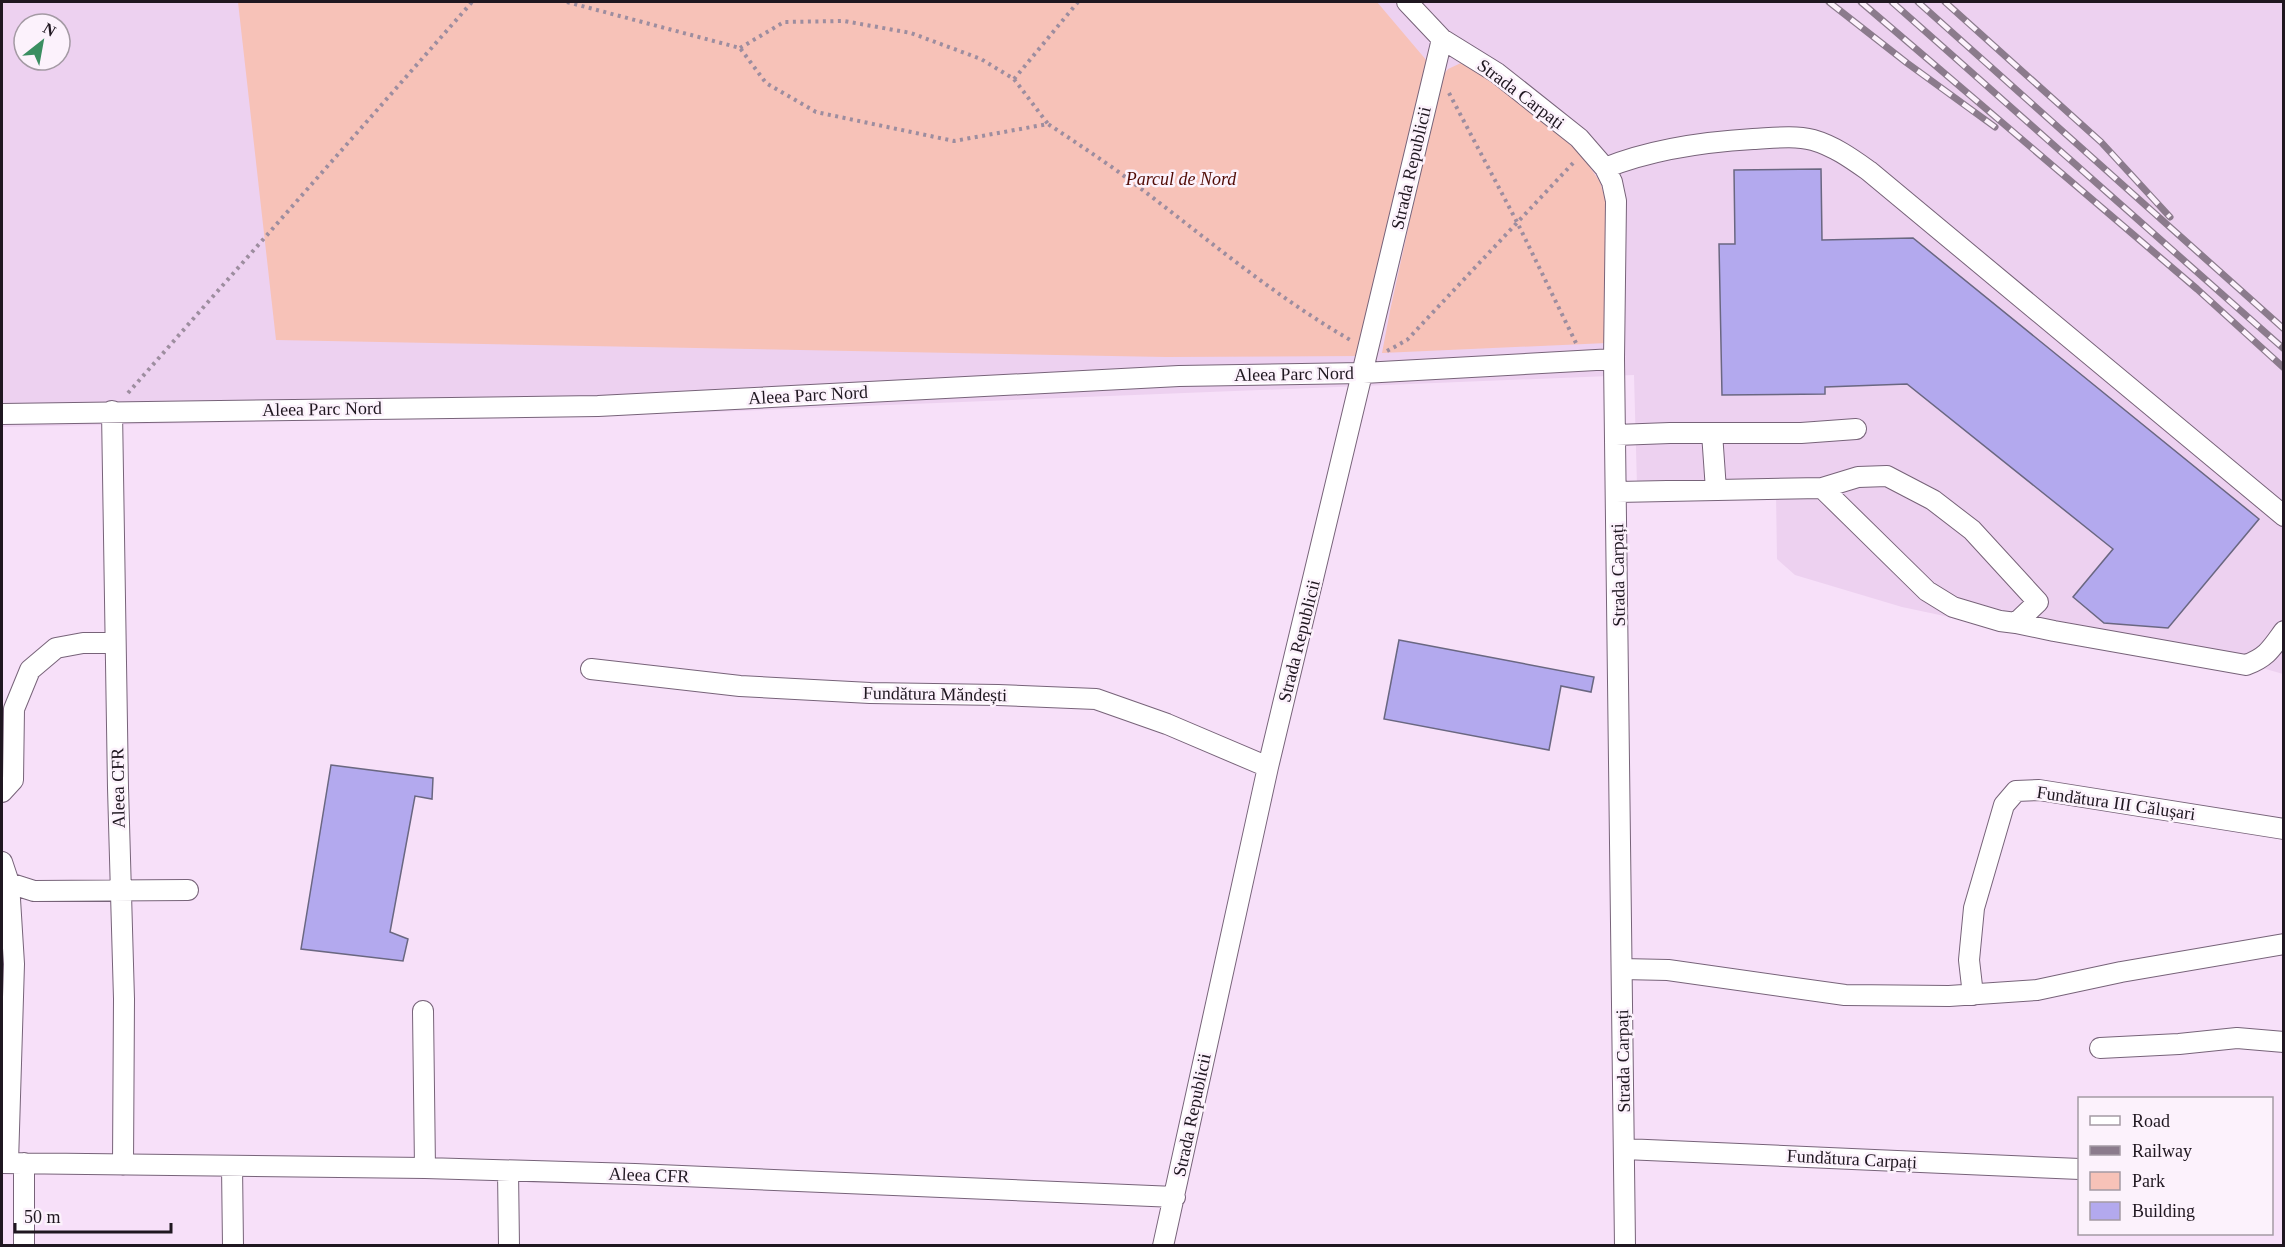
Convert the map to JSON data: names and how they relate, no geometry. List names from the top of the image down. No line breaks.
{"streets":{"street":["Strada Carpați","Strada Republicii","Aleea Parc Nord","Fundătura Măndești","Aleea CFR","Fundătura III Călușari","Fundătura Carpați"]},"crossings":[["Strada Carpați","Strada Republicii"],["Strada Carpați","Aleea Parc Nord"],["Strada Carpați","Fundătura Carpați"],["Strada Republicii","Aleea Parc Nord"],["Strada Republicii","Fundătura Măndești"],["Strada Republicii","Aleea CFR"],["Aleea Parc Nord","Aleea CFR"]],"parks":["Parcul de Nord"],"legend":["Road","Railway","Park","Building"],"scale_bar":"50 m","north":"top right"}
